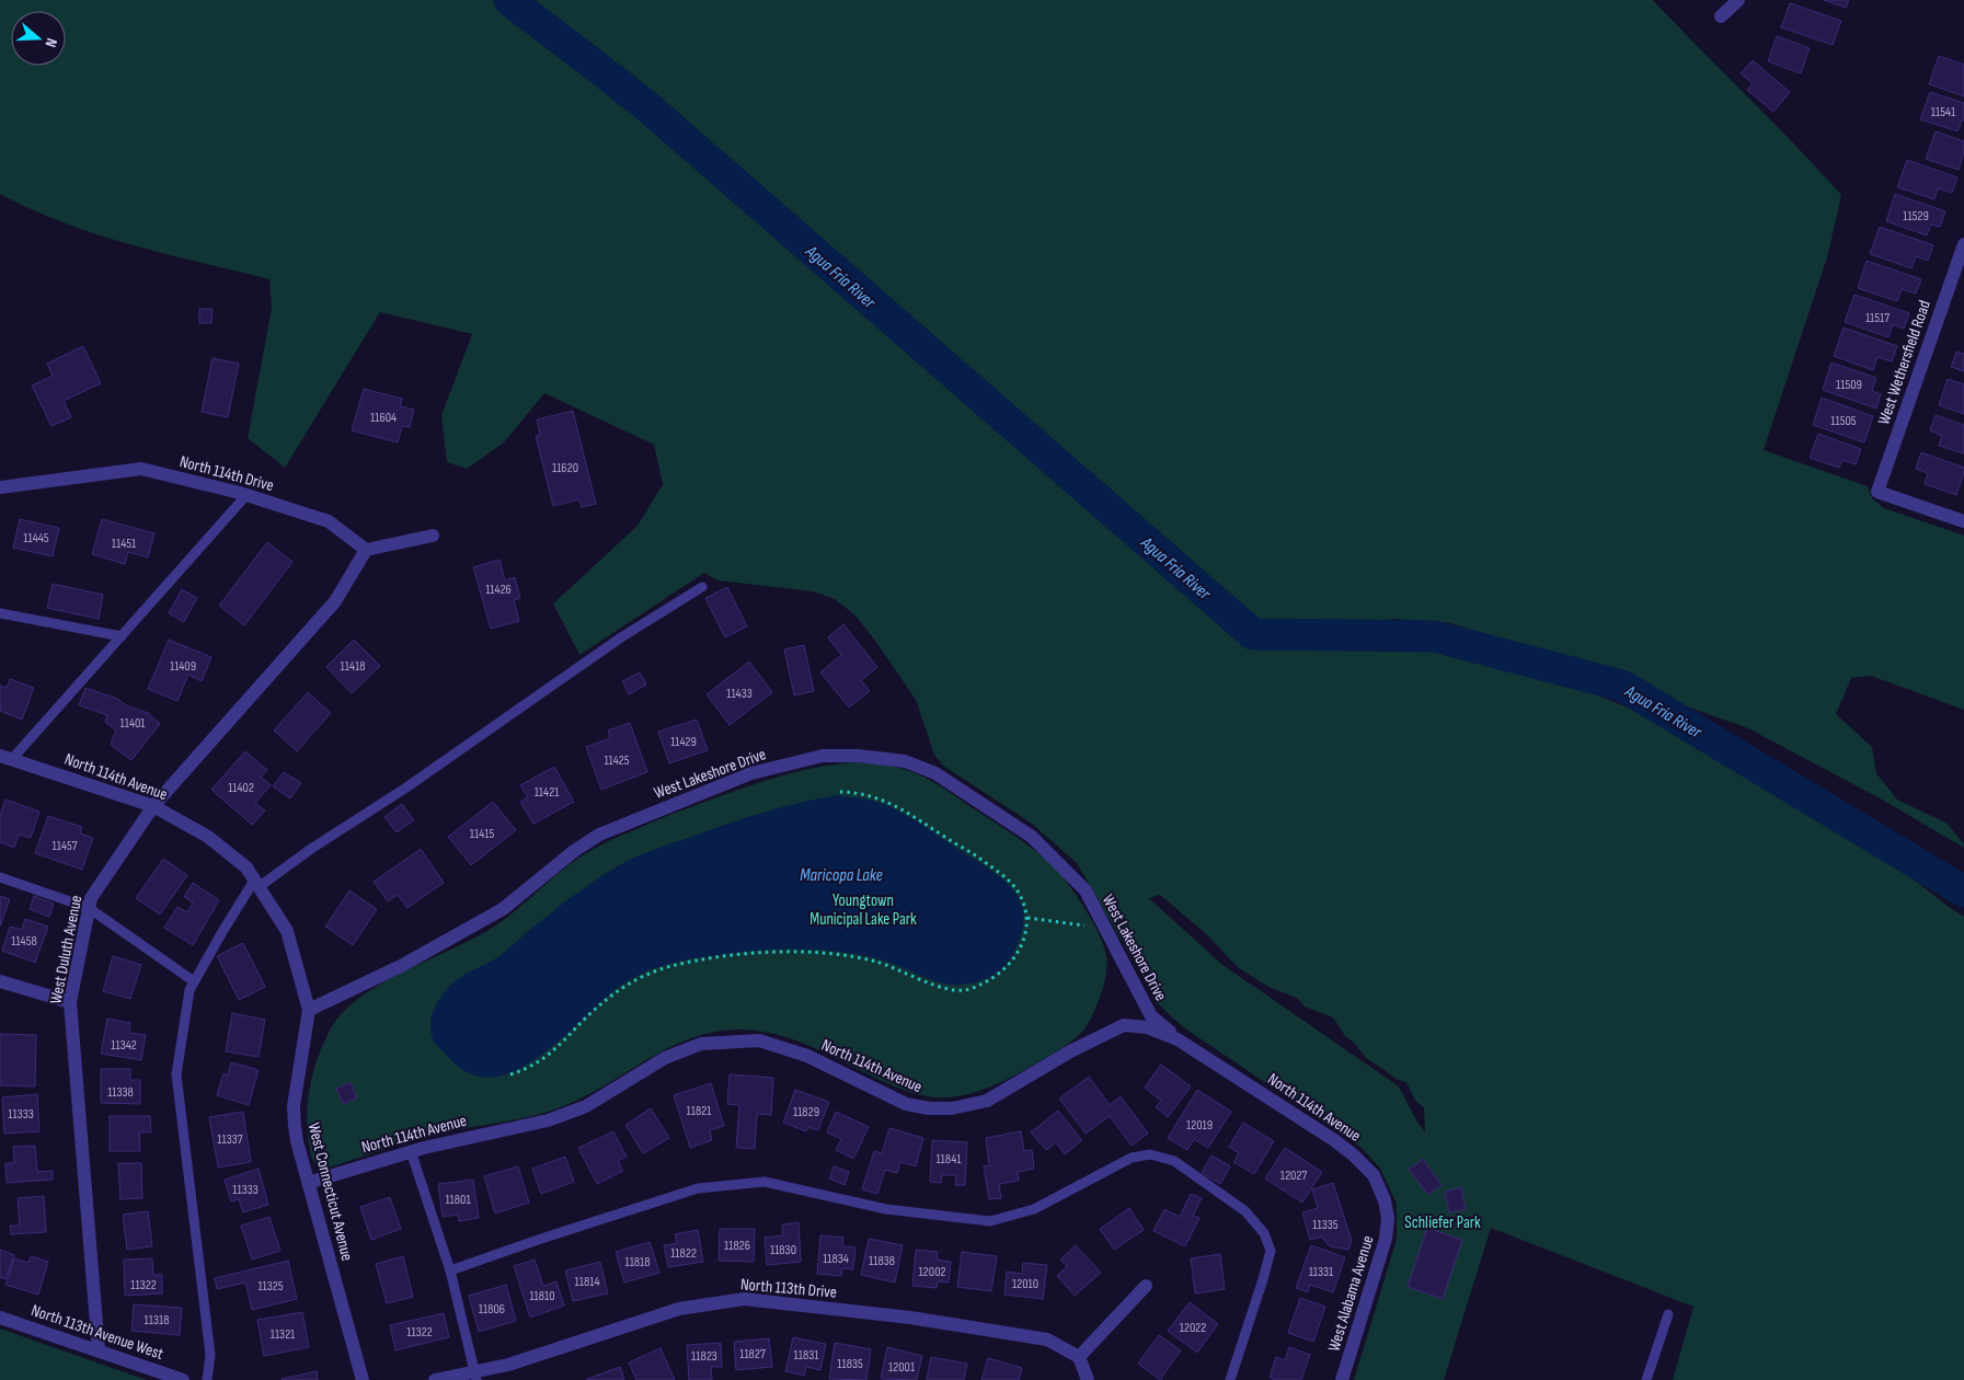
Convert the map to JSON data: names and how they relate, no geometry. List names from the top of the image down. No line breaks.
{"streets":{"street":["West Wethersfield Road","North 114th Drive","West Lakeshore Drive","North 114th Avenue","West Duluth Avenue","West Connecticut Avenue","North 113th Drive","West Alabama Avenue","North 113th Avenue West"]},"crossings":[["North 114th Drive","West Duluth Avenue"],["West Lakeshore Drive","North 114th Avenue"],["West Lakeshore Drive","West Connecticut Avenue"],["North 114th Avenue","West Duluth Avenue"],["North 114th Avenue","West Connecticut Avenue"],["North 114th Avenue","West Alabama Avenue"],["West Duluth Avenue","North 113th Avenue West"]],"water":["Agua Fria River","Maricopa Lake"],"parks":["Youngtown Municipal Lake Park","Schliefer Park"],"house_numbers":["11541","11529","11517","11509","11604","11505","11620","11445","11451","11426","11409","11418","11433","11401","11429","11425","11402","11421","11415","11457","11458","11342","11338","11821","11829","11333","12019","11337","11841","12027","11333","11801","11335","11826","11830","11822","11834","11838","11818","12002","11331","11814","12010","11322","11325","11810","11806","11318","12022","11322","11321","11827","11831","11823","11835","12001"],"north":"right"}
